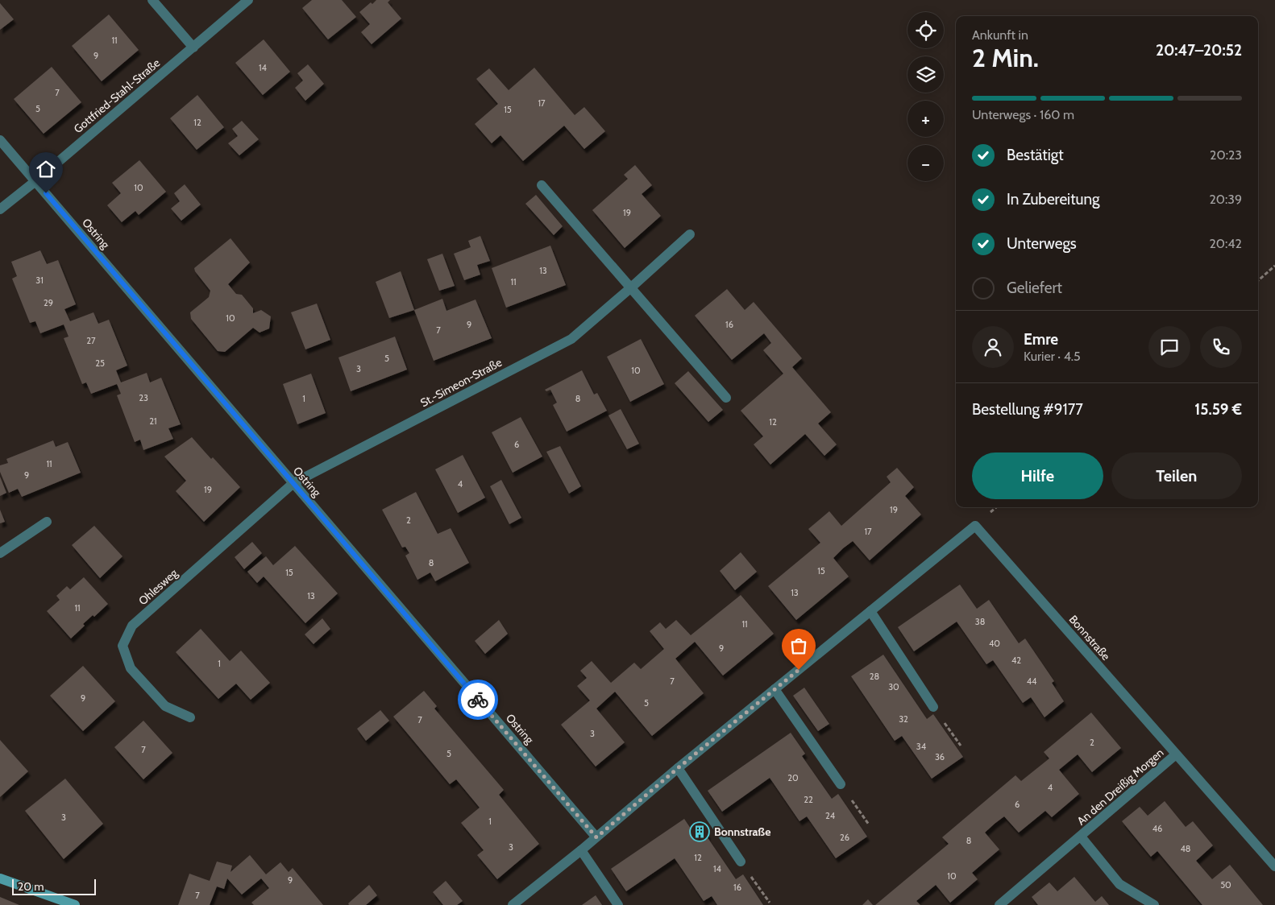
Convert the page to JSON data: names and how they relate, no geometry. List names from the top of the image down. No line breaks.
{"streets":{"street":["Gottfried-Stahl-Straße","Ostring","St.-Simeon-Straße","Ohlesweg","Bonnstraße","An den Dreißig Morgen"]},"crossings":[["Gottfried-Stahl-Straße","Ostring"],["Ostring","St.-Simeon-Straße"],["Ostring","Ohlesweg"],["Ostring","Bonnstraße"],["St.-Simeon-Straße","Ohlesweg"],["Bonnstraße","An den Dreißig Morgen"]],"places":{"building":["Bonnstraße"]},"house_numbers":["11","9","14","7","17","5","15","12","10","19","13","31","11","29","10","9","16","7","27","5","25","3","10","23","1","8","21","12","6","11","9","4","19","19","2","17","8","15","15","13","13","11","38","11","40","9","42","1","28","7","44","30","9","5","32","7","3","2","34","7","5","36","20","4","22","6","24","3","1","46","26","8","3","48","12","14","10","9","50","16","7"],"scale_bar":"20 m","page":{"map_buttons":["+","−"],"heading":["2 Min.","Ankunft in","20:47–20:52"],"panel":["Emre","Kurier · 4.5","Bestellung #9177","15.59 €"],"bar":"Unterwegs · 160 m","list":[["Bestätigt","20:23"],["In Zubereitung","20:39"],["Unterwegs","20:42"],"Geliefert"],"buttons":["Hilfe","Teilen"],"scale":"20 m"}}
